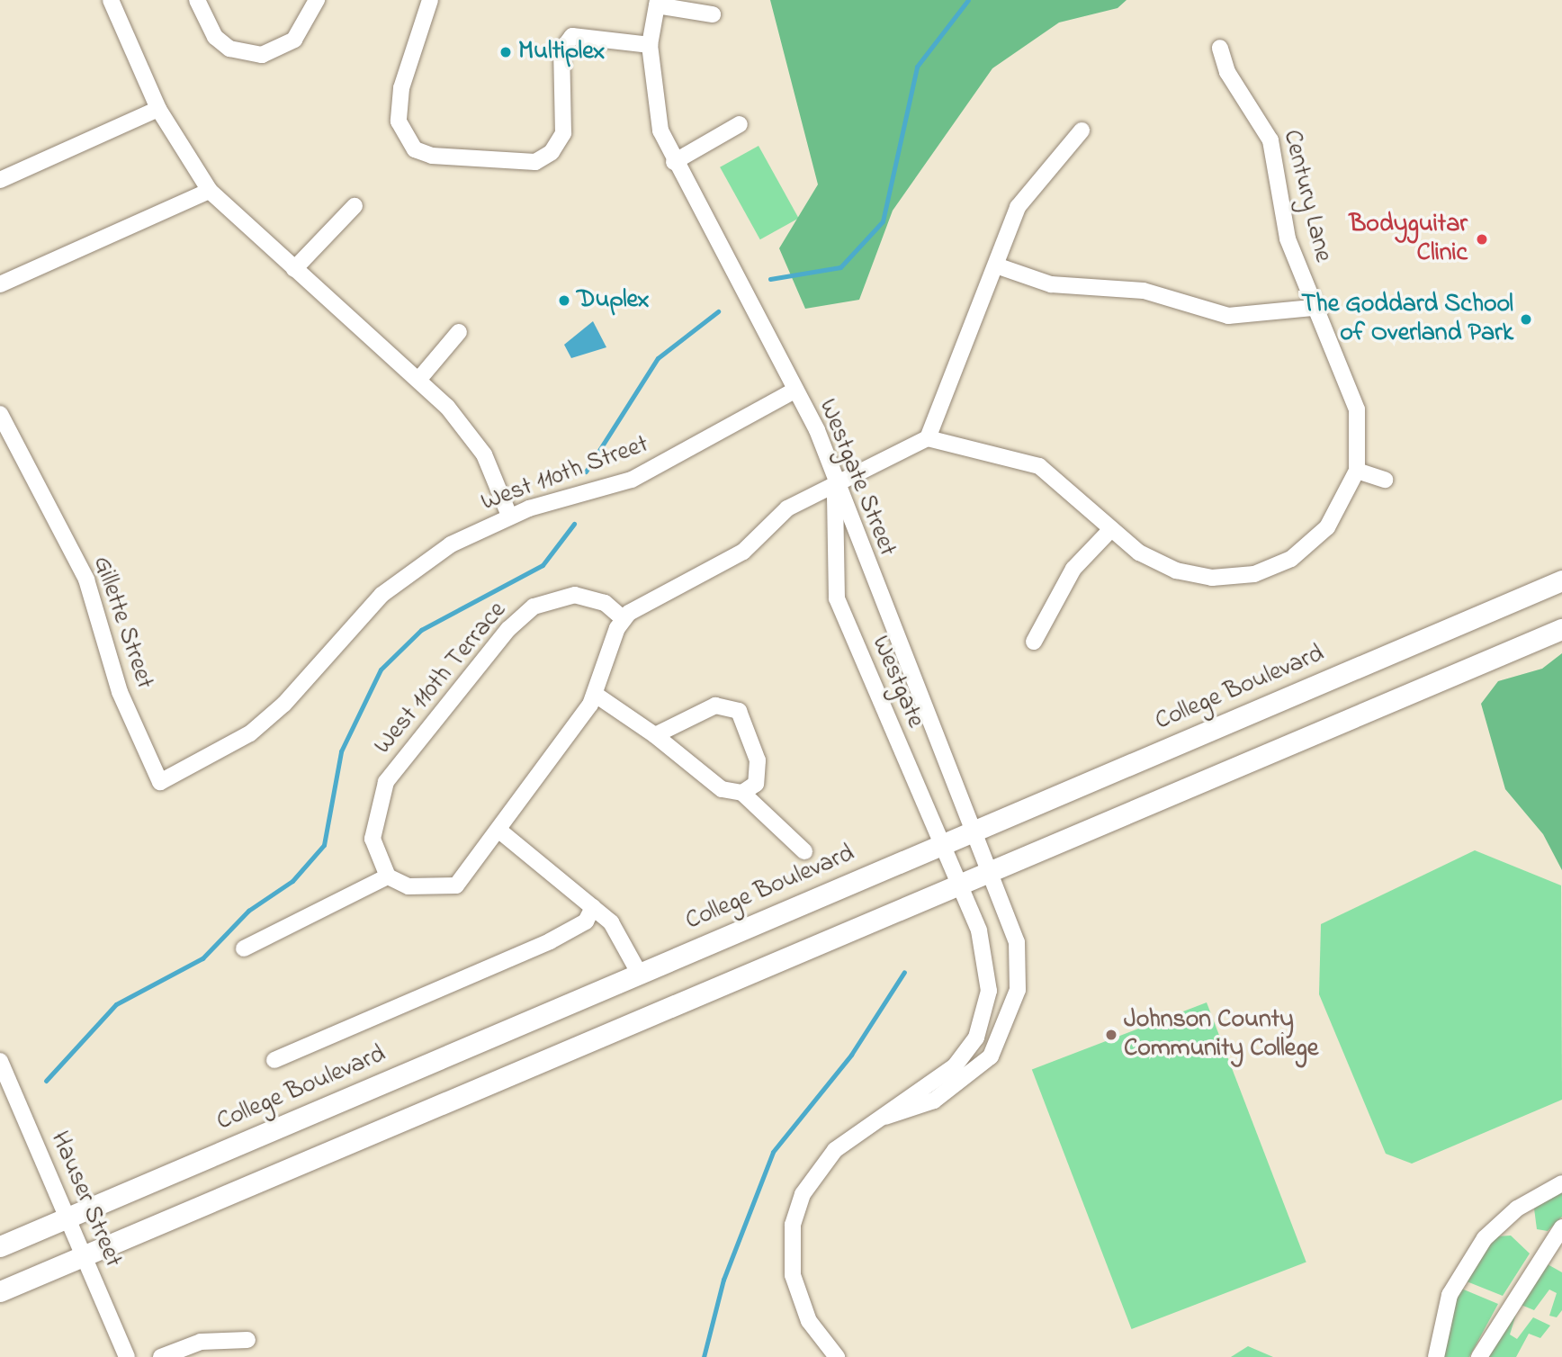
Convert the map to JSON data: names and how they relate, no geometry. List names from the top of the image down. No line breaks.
{"streets":{"main road":["College Boulevard"],"street":["Century Lane","West 110th Street","Westgate Street","Gillette Street","West 110th Terrace","Westgate","Hauser Street"]},"crossings":[["West 110th Street","Westgate Street"],["West 110th Street","Gillette Street"],["Westgate Street","Westgate"],["Westgate Street","College Boulevard"],["Westgate","College Boulevard"],["College Boulevard","Hauser Street"]],"places":["Multiplex","Bodyguitar Clinic","Duplex","The Goddard School of Overland Park","Johnson County Community College"]}
